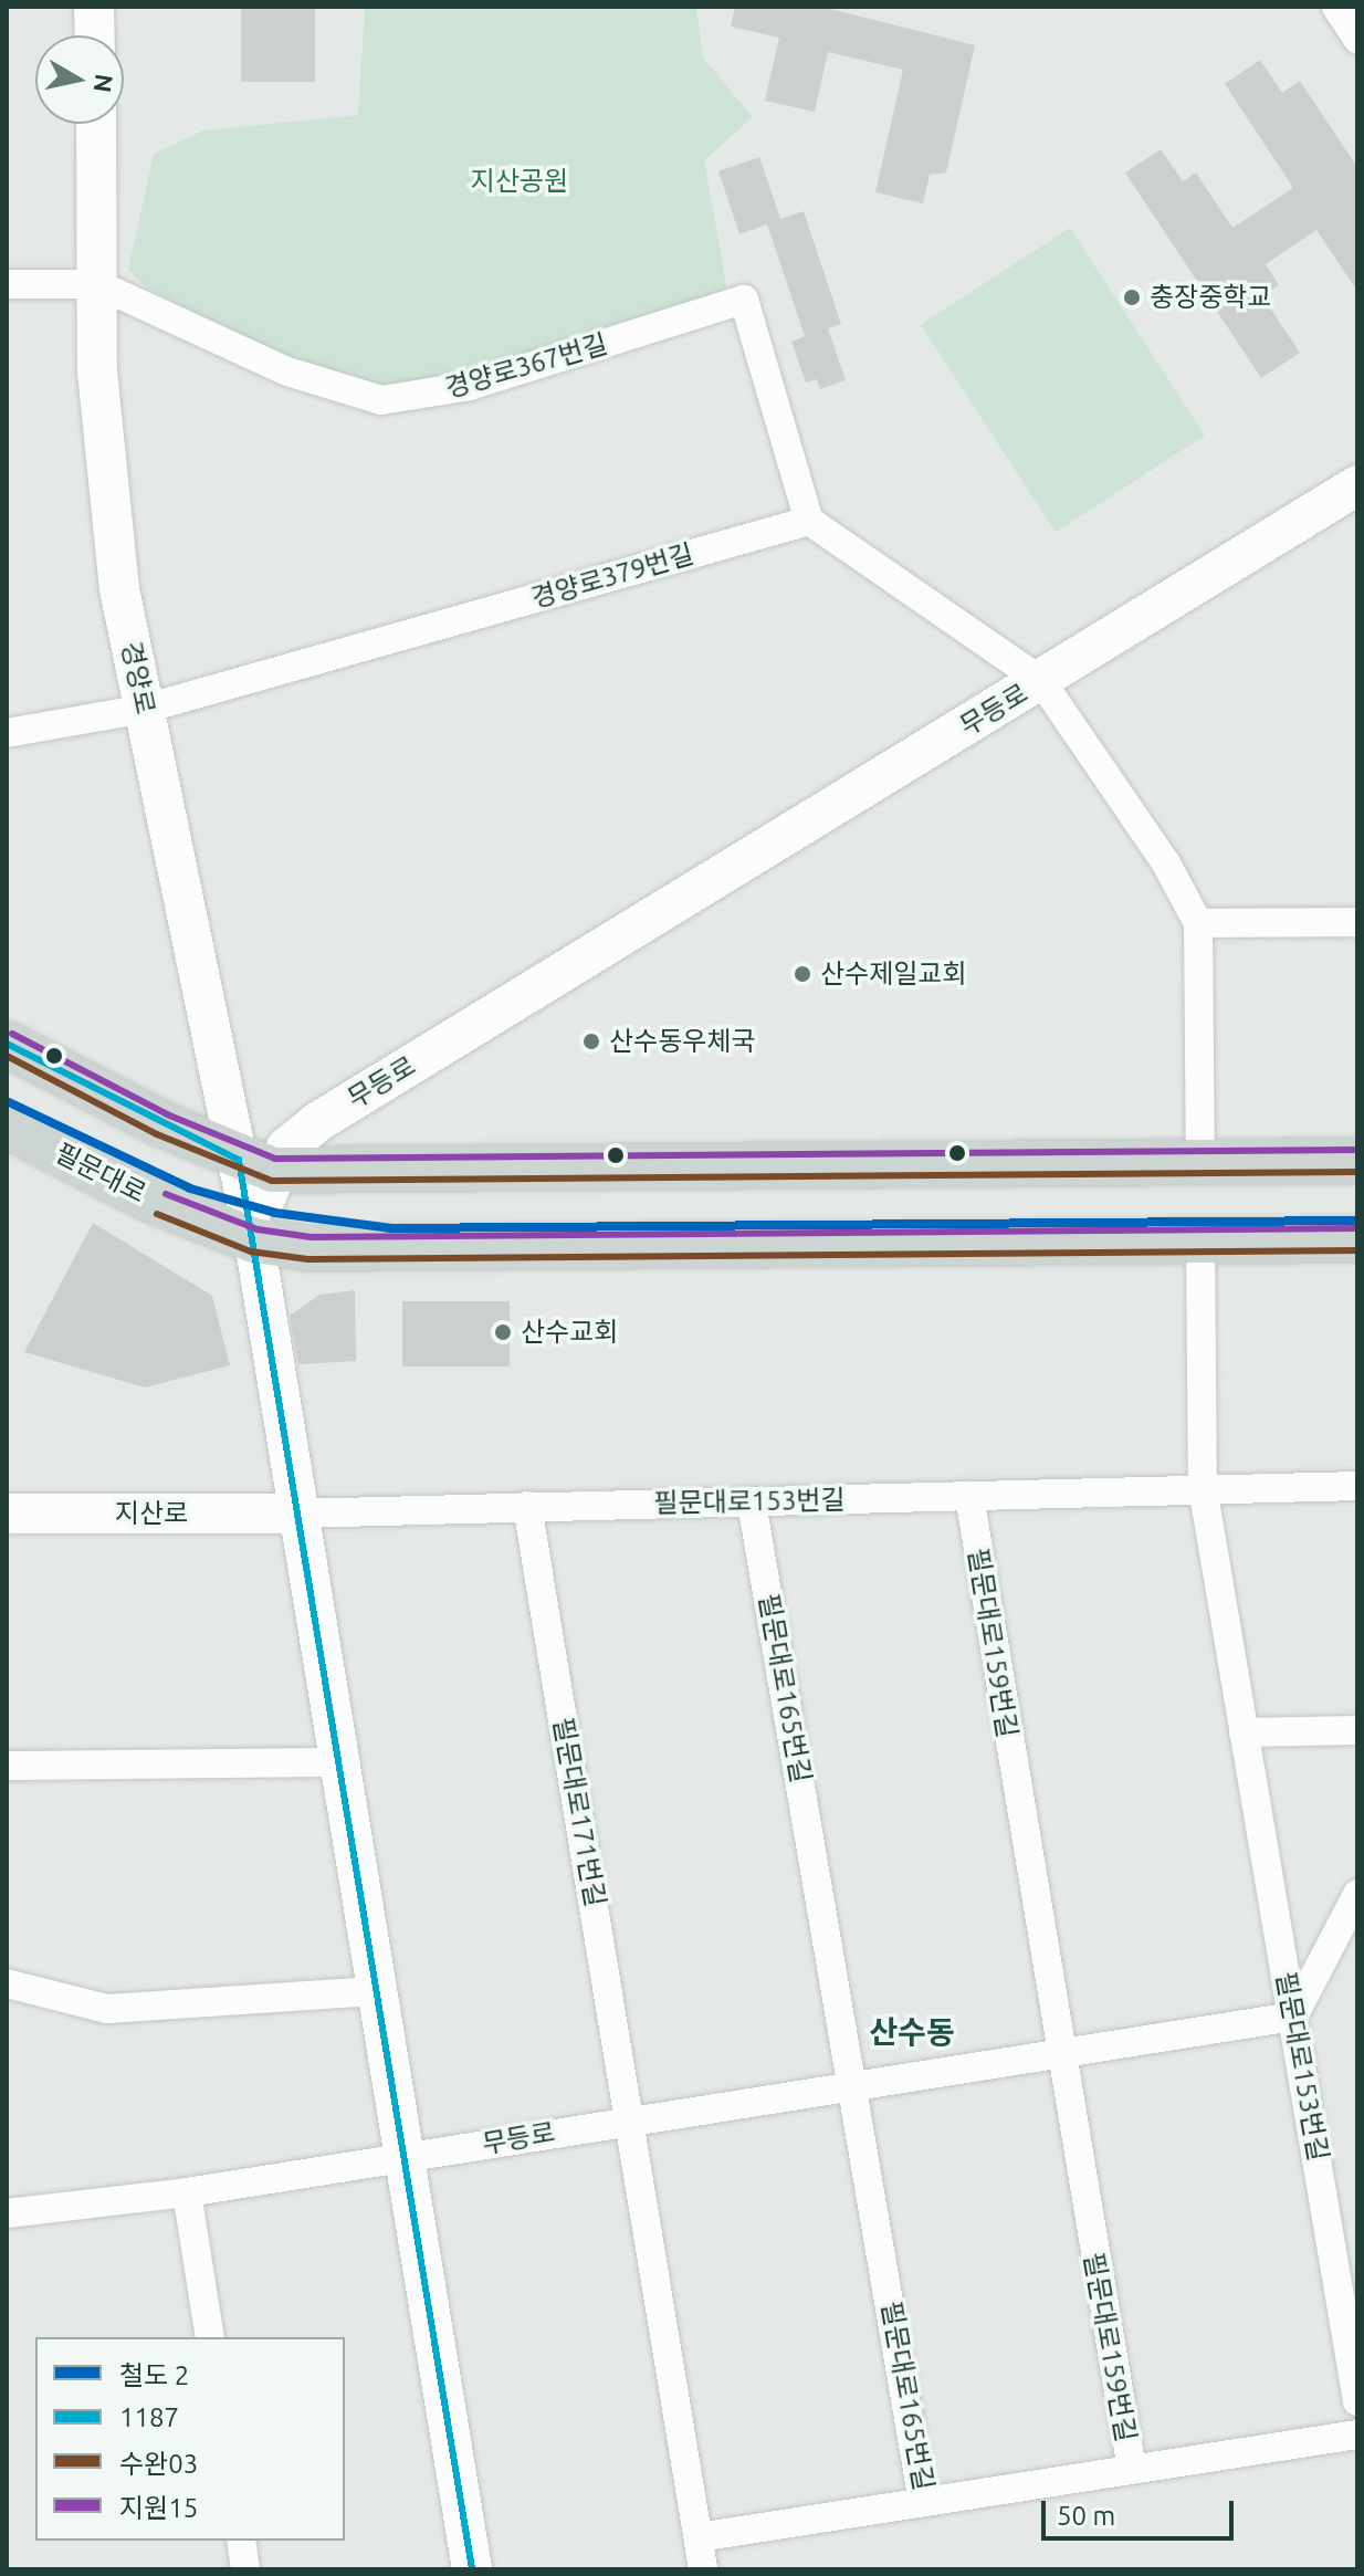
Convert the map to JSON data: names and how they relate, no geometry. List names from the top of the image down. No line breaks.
{"streets":{"main road":["필문대로"],"street":["경양로367번길","경양로379번길","경양로","무등로","필문대로153번길","지산로","필문대로159번길","필문대로165번길","필문대로171번길"]},"crossings":[["경양로367번길","경양로379번길"],["경양로367번길","경양로"],["경양로379번길","경양로"],["경양로","무등로"],["경양로","필문대로"],["무등로","필문대로171번길"],["필문대로","필문대로153번길"],["필문대로153번길","지산로"],["필문대로153번길","필문대로159번길"],["필문대로153번길","필문대로165번길"],["필문대로153번길","필문대로171번길"],["필문대로159번길","필문대로165번길"]],"districts":["산수동"],"parks":["지산공원"],"places":["충장중학교","산수제일교회","산수동우체국","산수교회"],"lines":["transit line 지원15","transit line 1187","transit line 수완03","rail line 2"],"legend":["철도 2","1187","수완03","지원15"],"scale_bar":"50 m","north":"right"}
